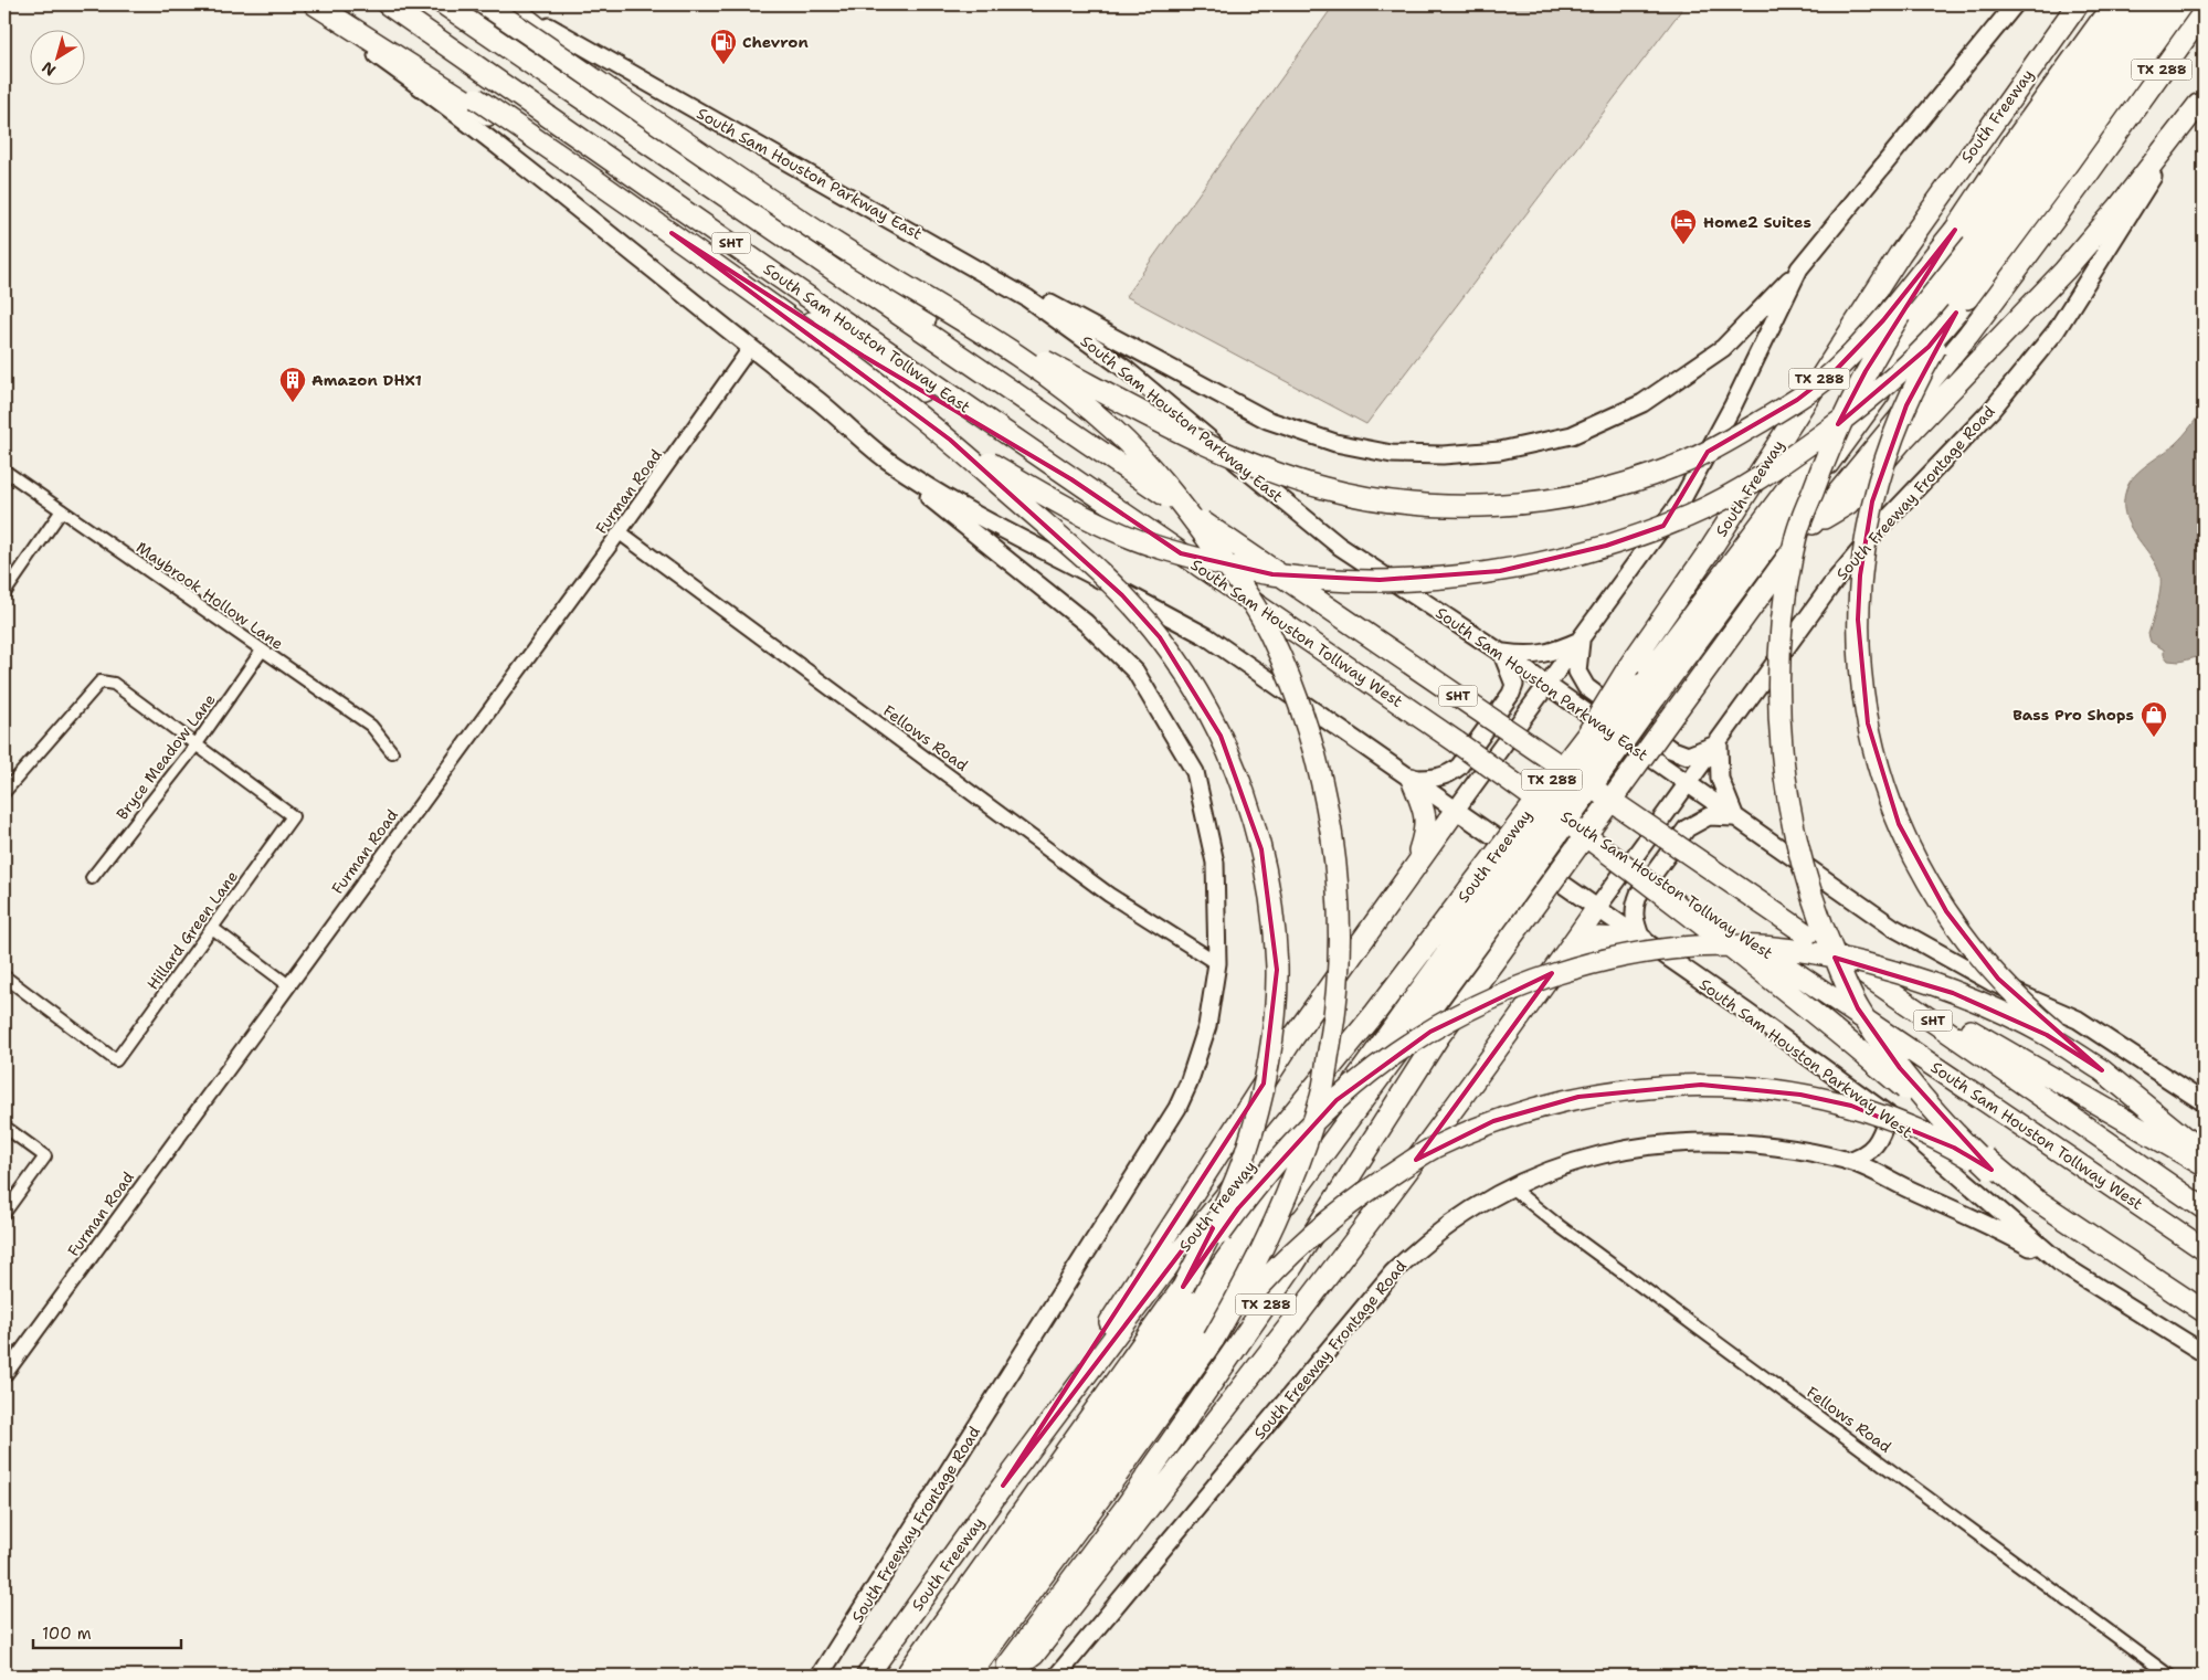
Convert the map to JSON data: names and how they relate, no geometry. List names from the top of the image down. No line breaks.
{"streets":{"highway":["TX 288","South Freeway","SHT","South Sam Houston Tollway East","South Sam Houston Tollway West"],"main road":["South Sam Houston Parkway East","South Freeway Frontage Road","South Sam Houston Parkway West"],"street":["Furman Road","Maybrook Hollow Lane","Fellows Road","Bryce Meadow Lane","Hillard Green Lane"]},"crossings":[["South Sam Houston Parkway East","South Freeway Frontage Road"],["South Sam Houston Tollway East","South Sam Houston Tollway West"],["Furman Road","Fellows Road"],["South Freeway Frontage Road","Fellows Road"],["South Freeway Frontage Road","South Sam Houston Parkway West"],["Maybrook Hollow Lane","Bryce Meadow Lane"],["Bryce Meadow Lane","Hillard Green Lane"]],"places":{"fuel station":["Chevron"],"hotel":["Home2 Suites"],"building":["Amazon DHX1"],"shop":["Bass Pro Shops"]},"scale_bar":"100 m","north":"bottom left"}
